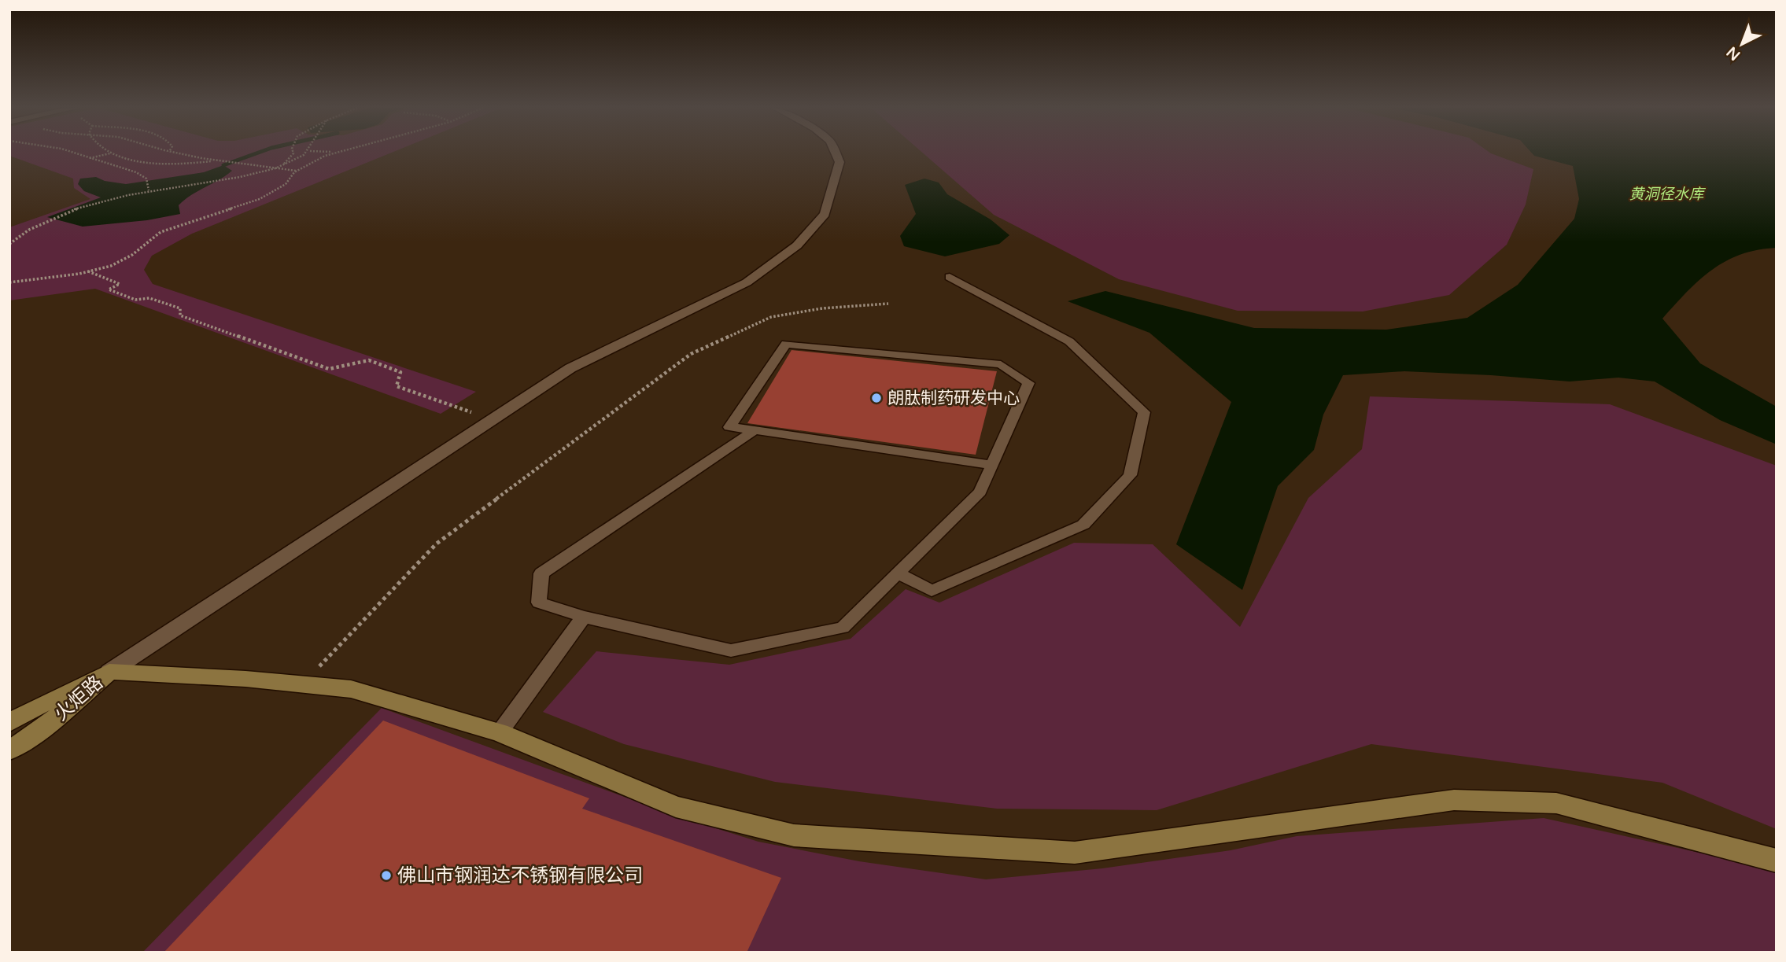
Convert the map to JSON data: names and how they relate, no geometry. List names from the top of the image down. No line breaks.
{"streets":{"street":["火炬路"]},"water":["黄洞径水库"],"places":["朗肽制药研发中心","佛山市钢润达不锈钢有限公司"],"north":"bottom left"}
